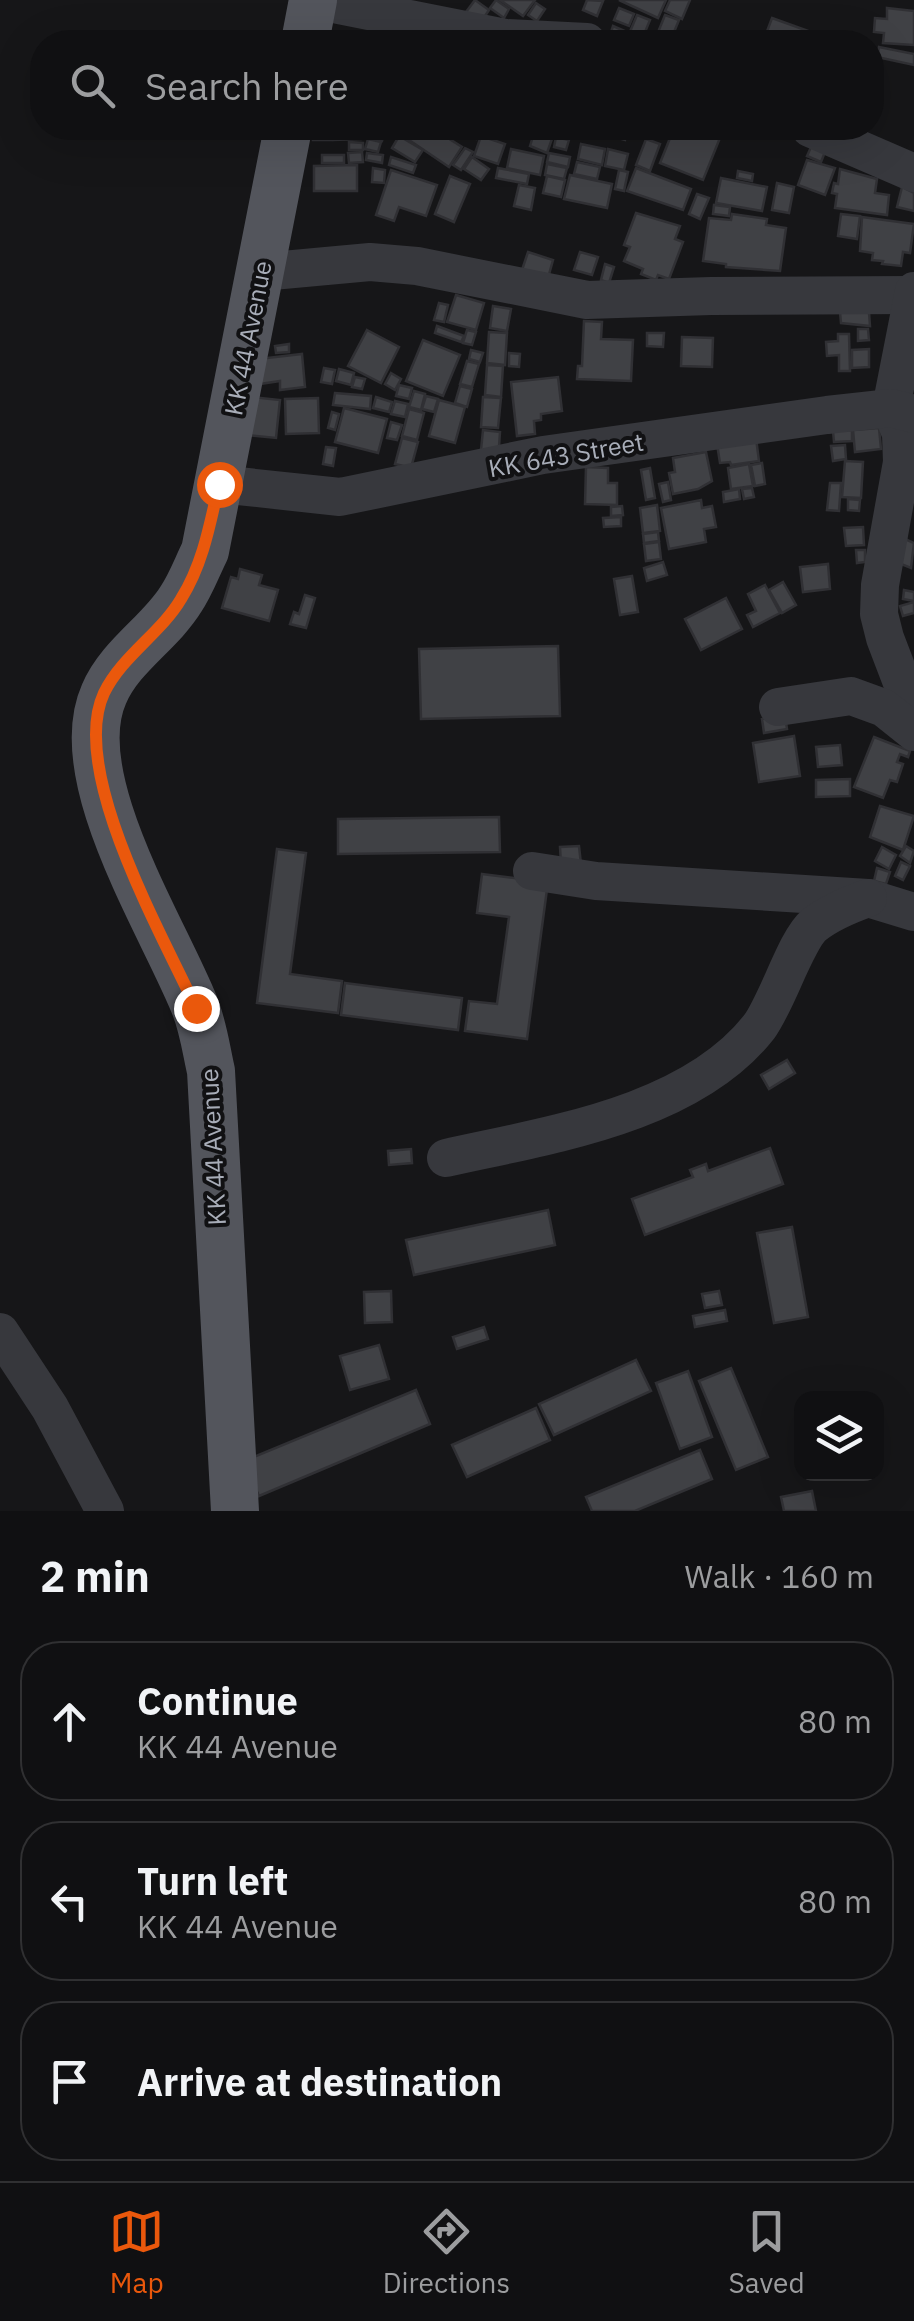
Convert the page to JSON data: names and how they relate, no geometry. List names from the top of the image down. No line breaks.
{"streets":{"main road":["KK 44 Avenue"],"street":["KK 643 Street"]},"crossings":[["KK 44 Avenue","KK 643 Street"]],"page":{"search":"Search here","heading":["2 min","Walk · 160 m"],"list":[["Continue","KK 44 Avenue","80 m"],["Turn left","KK 44 Avenue","80 m"],"Arrive at destination"],"nav":["Map","Directions","Saved"]}}
